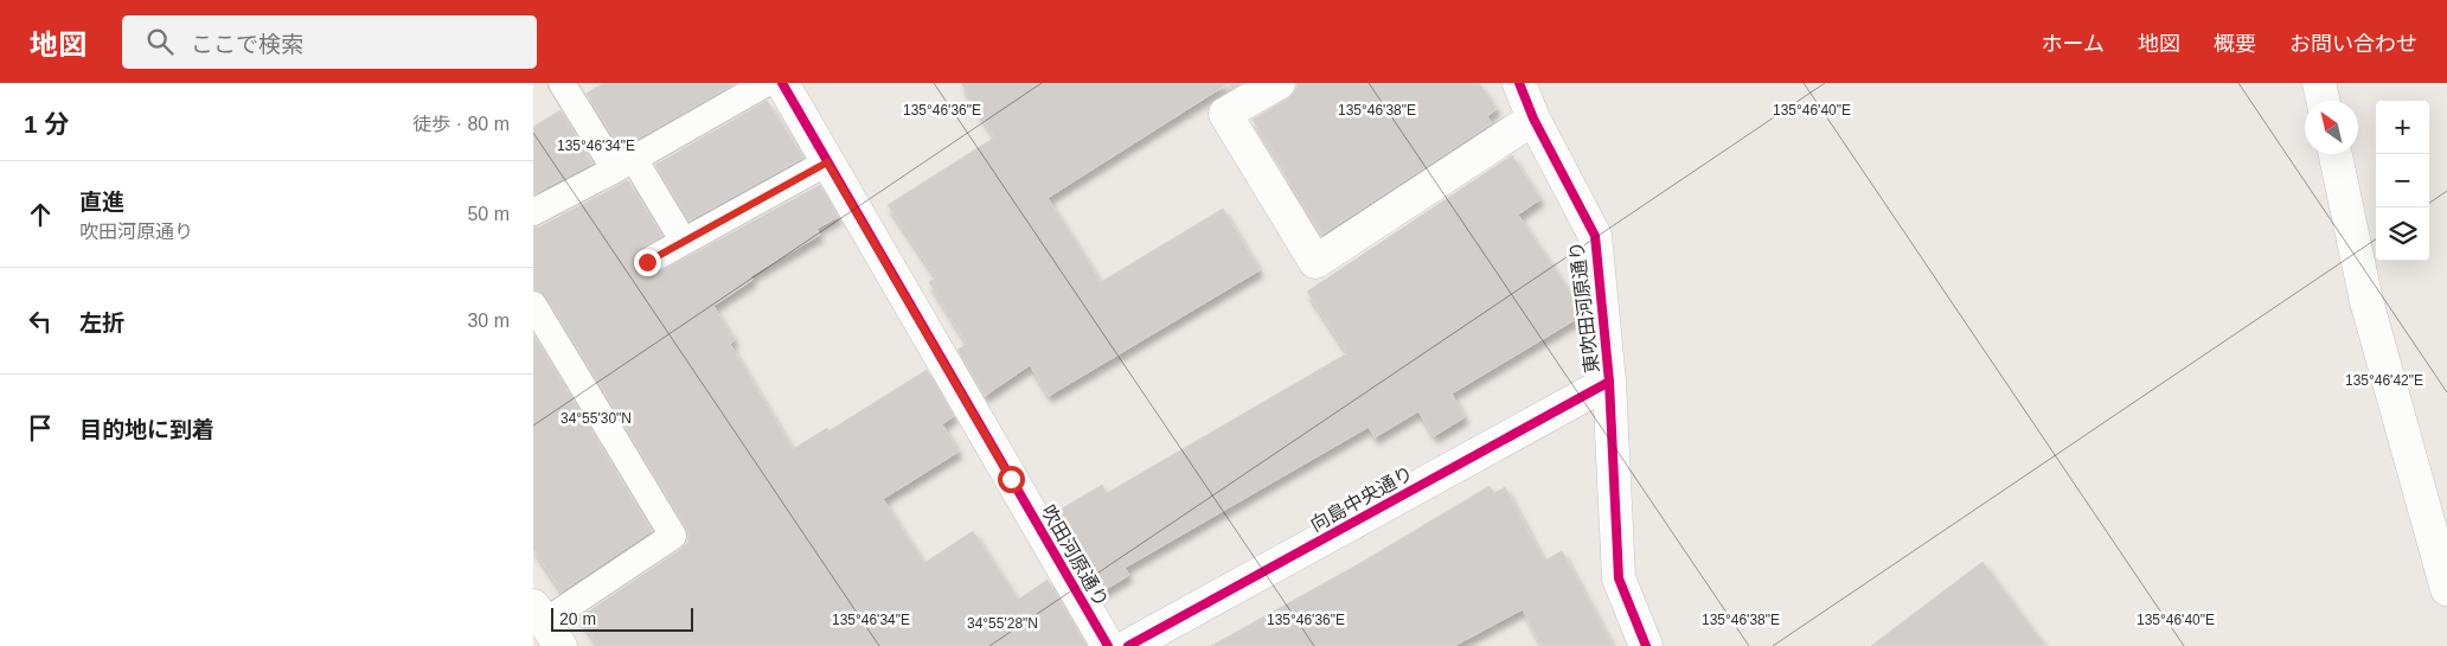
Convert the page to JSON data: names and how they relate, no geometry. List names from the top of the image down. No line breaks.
{"streets":{"street":["東吹田河原通り","向島中央通り","吹田河原通り"]},"crossings":[["東吹田河原通り","向島中央通り"]],"scale_bar":"20 m","north":"top left","page":{"header":"地図","search":"ここで検索","nav":["ホーム","地図","概要","お問い合わせ"],"heading":["1 分","徒歩 · 80 m"],"map_buttons":["+","−"],"list":[["直進","吹田河原通り","50 m"],["左折","30 m"],"目的地に到着"],"scale":"20 m"},"coordinates":["135°46'36\"E","135°46'38\"E","135°46'40\"E","135°46'34\"E","135°46'42\"E","34°55'30\"N","34°55'28\"N"]}
